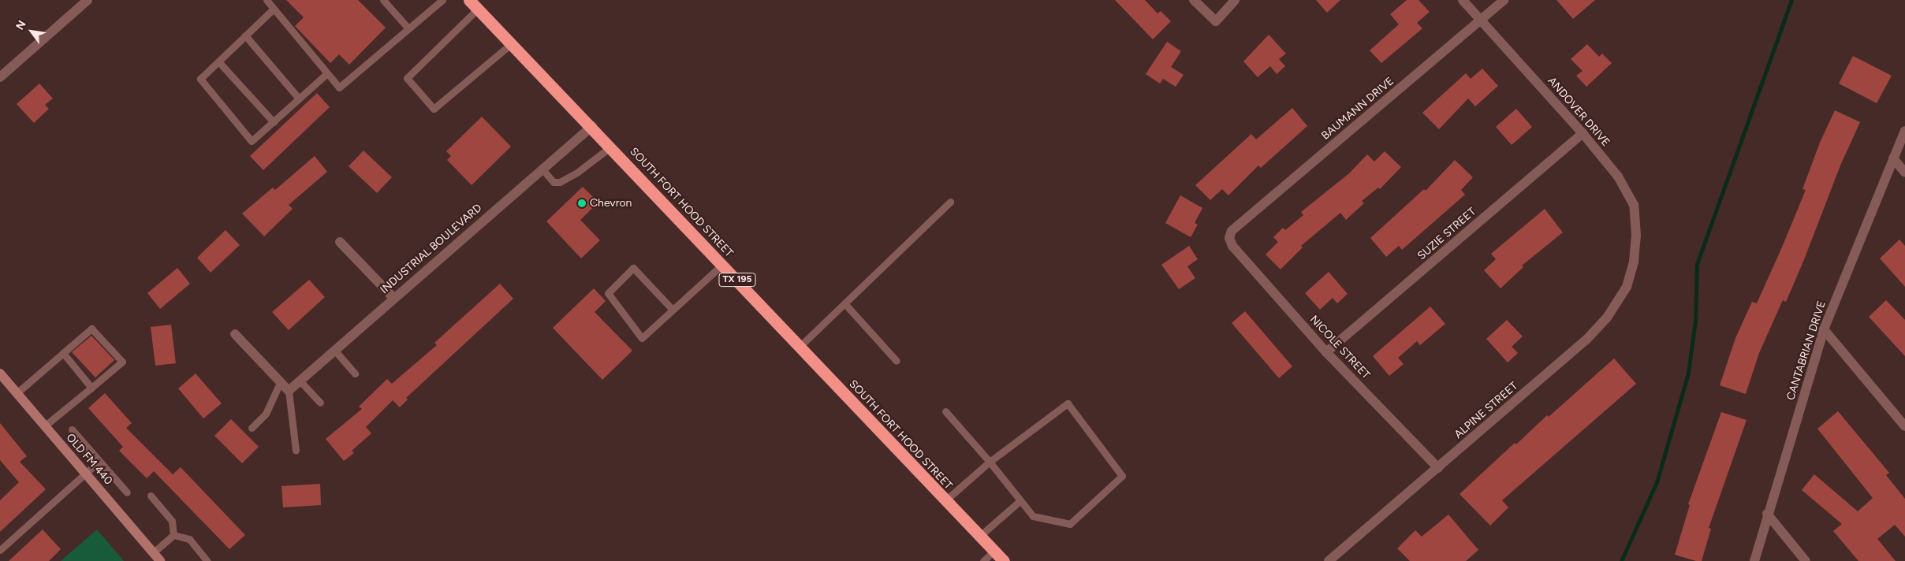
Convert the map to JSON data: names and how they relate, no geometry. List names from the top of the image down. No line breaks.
{"streets":{"highway":["SOUTH FORT HOOD STREET","TX 195"],"street":["BAUMANN DRIVE","ANDOVER DRIVE","SUZIE STREET","INDUSTRIAL BOULEVARD","NICOLE STREET","CANTABRIAN DRIVE","ALPINE STREET","OLD FM 440"]},"crossings":[["BAUMANN DRIVE","ANDOVER DRIVE"],["BAUMANN DRIVE","NICOLE STREET"],["ANDOVER DRIVE","SUZIE STREET"],["ANDOVER DRIVE","ALPINE STREET"],["SOUTH FORT HOOD STREET","INDUSTRIAL BOULEVARD"],["SUZIE STREET","NICOLE STREET"],["NICOLE STREET","ALPINE STREET"]],"places":["Chevron"],"north":"top left"}
